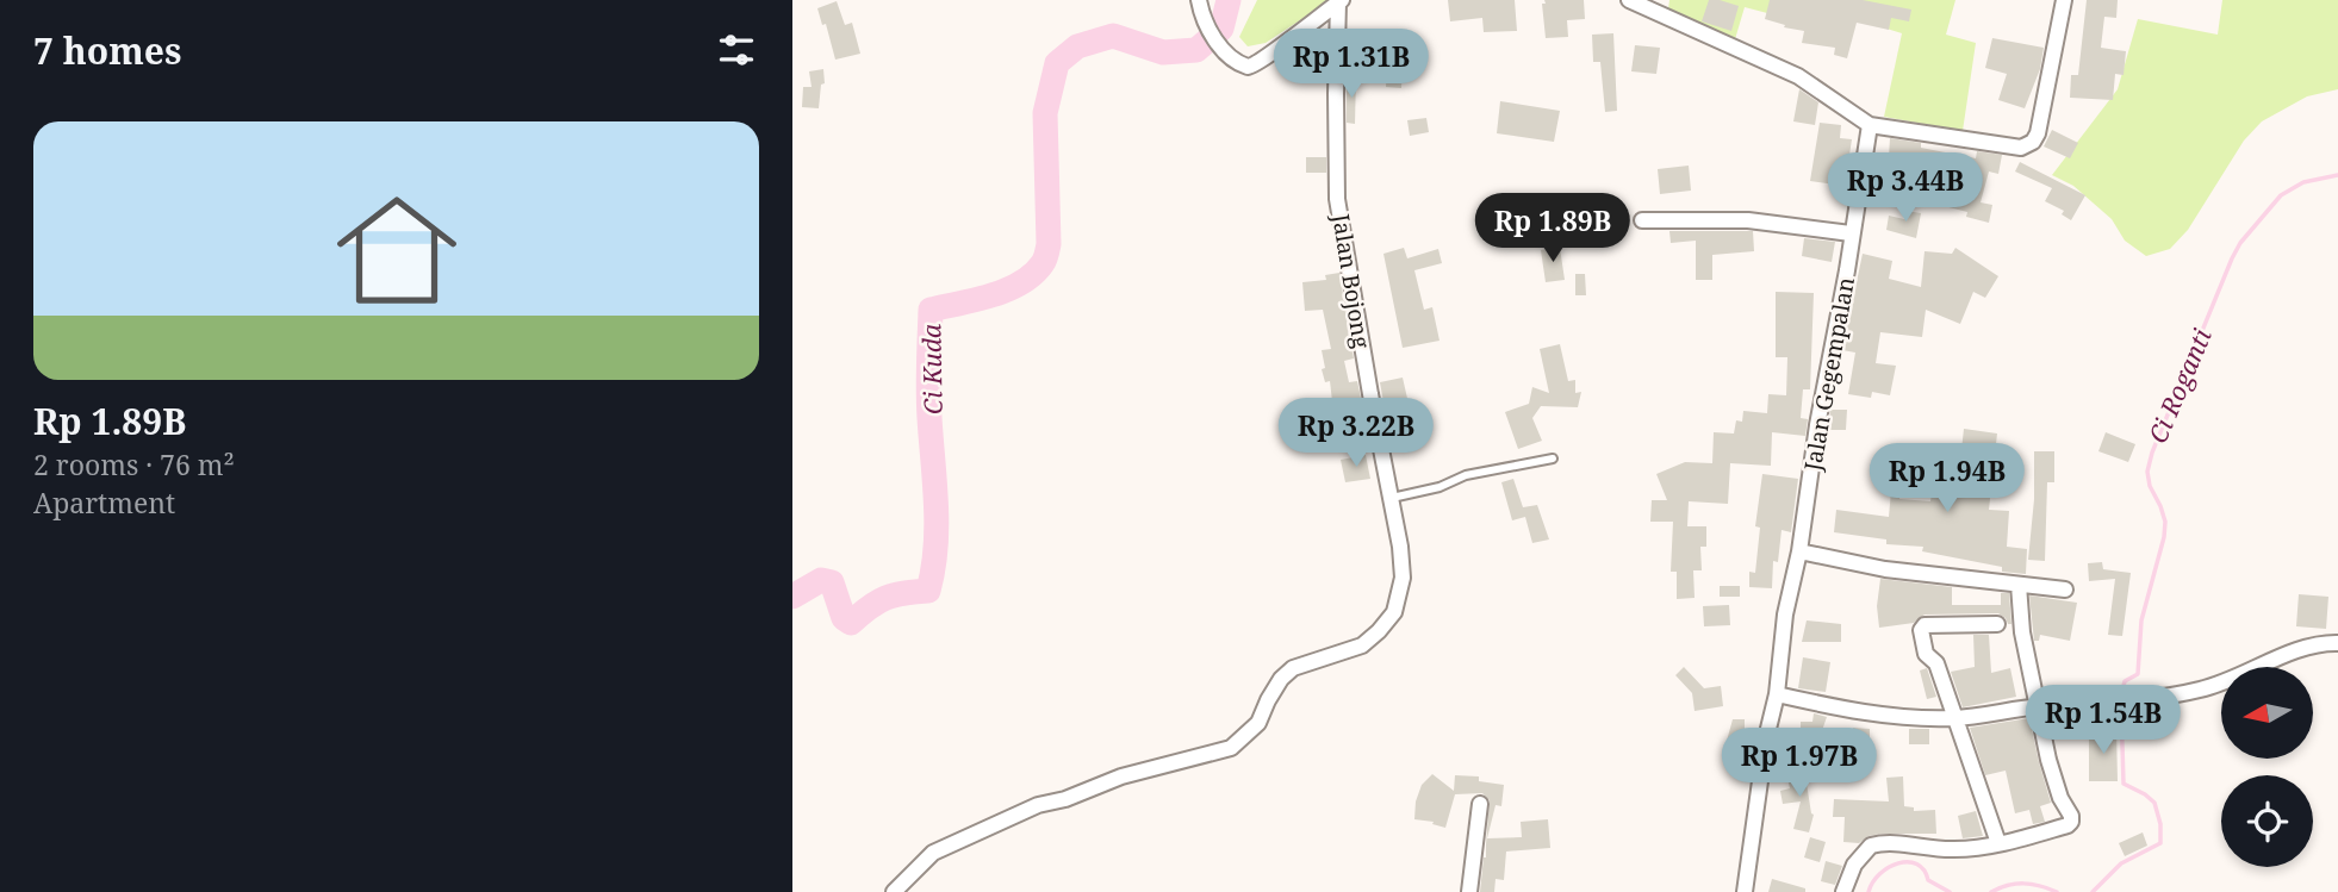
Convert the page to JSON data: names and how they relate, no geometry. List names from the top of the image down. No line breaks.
{"streets":{"street":["Jalan Bojong","Jalan Gegempalan"]},"water":["Ci Kuda","Ci Roganti"],"north":"left","page":{"heading":"7 homes","price":["Rp 1.31B","Rp 3.44B","Rp 1.89B","Rp 3.22B","Rp 1.94B","Rp 1.54B","Rp 1.97B"],"list":[{"name":"Rp 1.89B","note":"2 rooms · 76 m² · Apartment"}]}}
